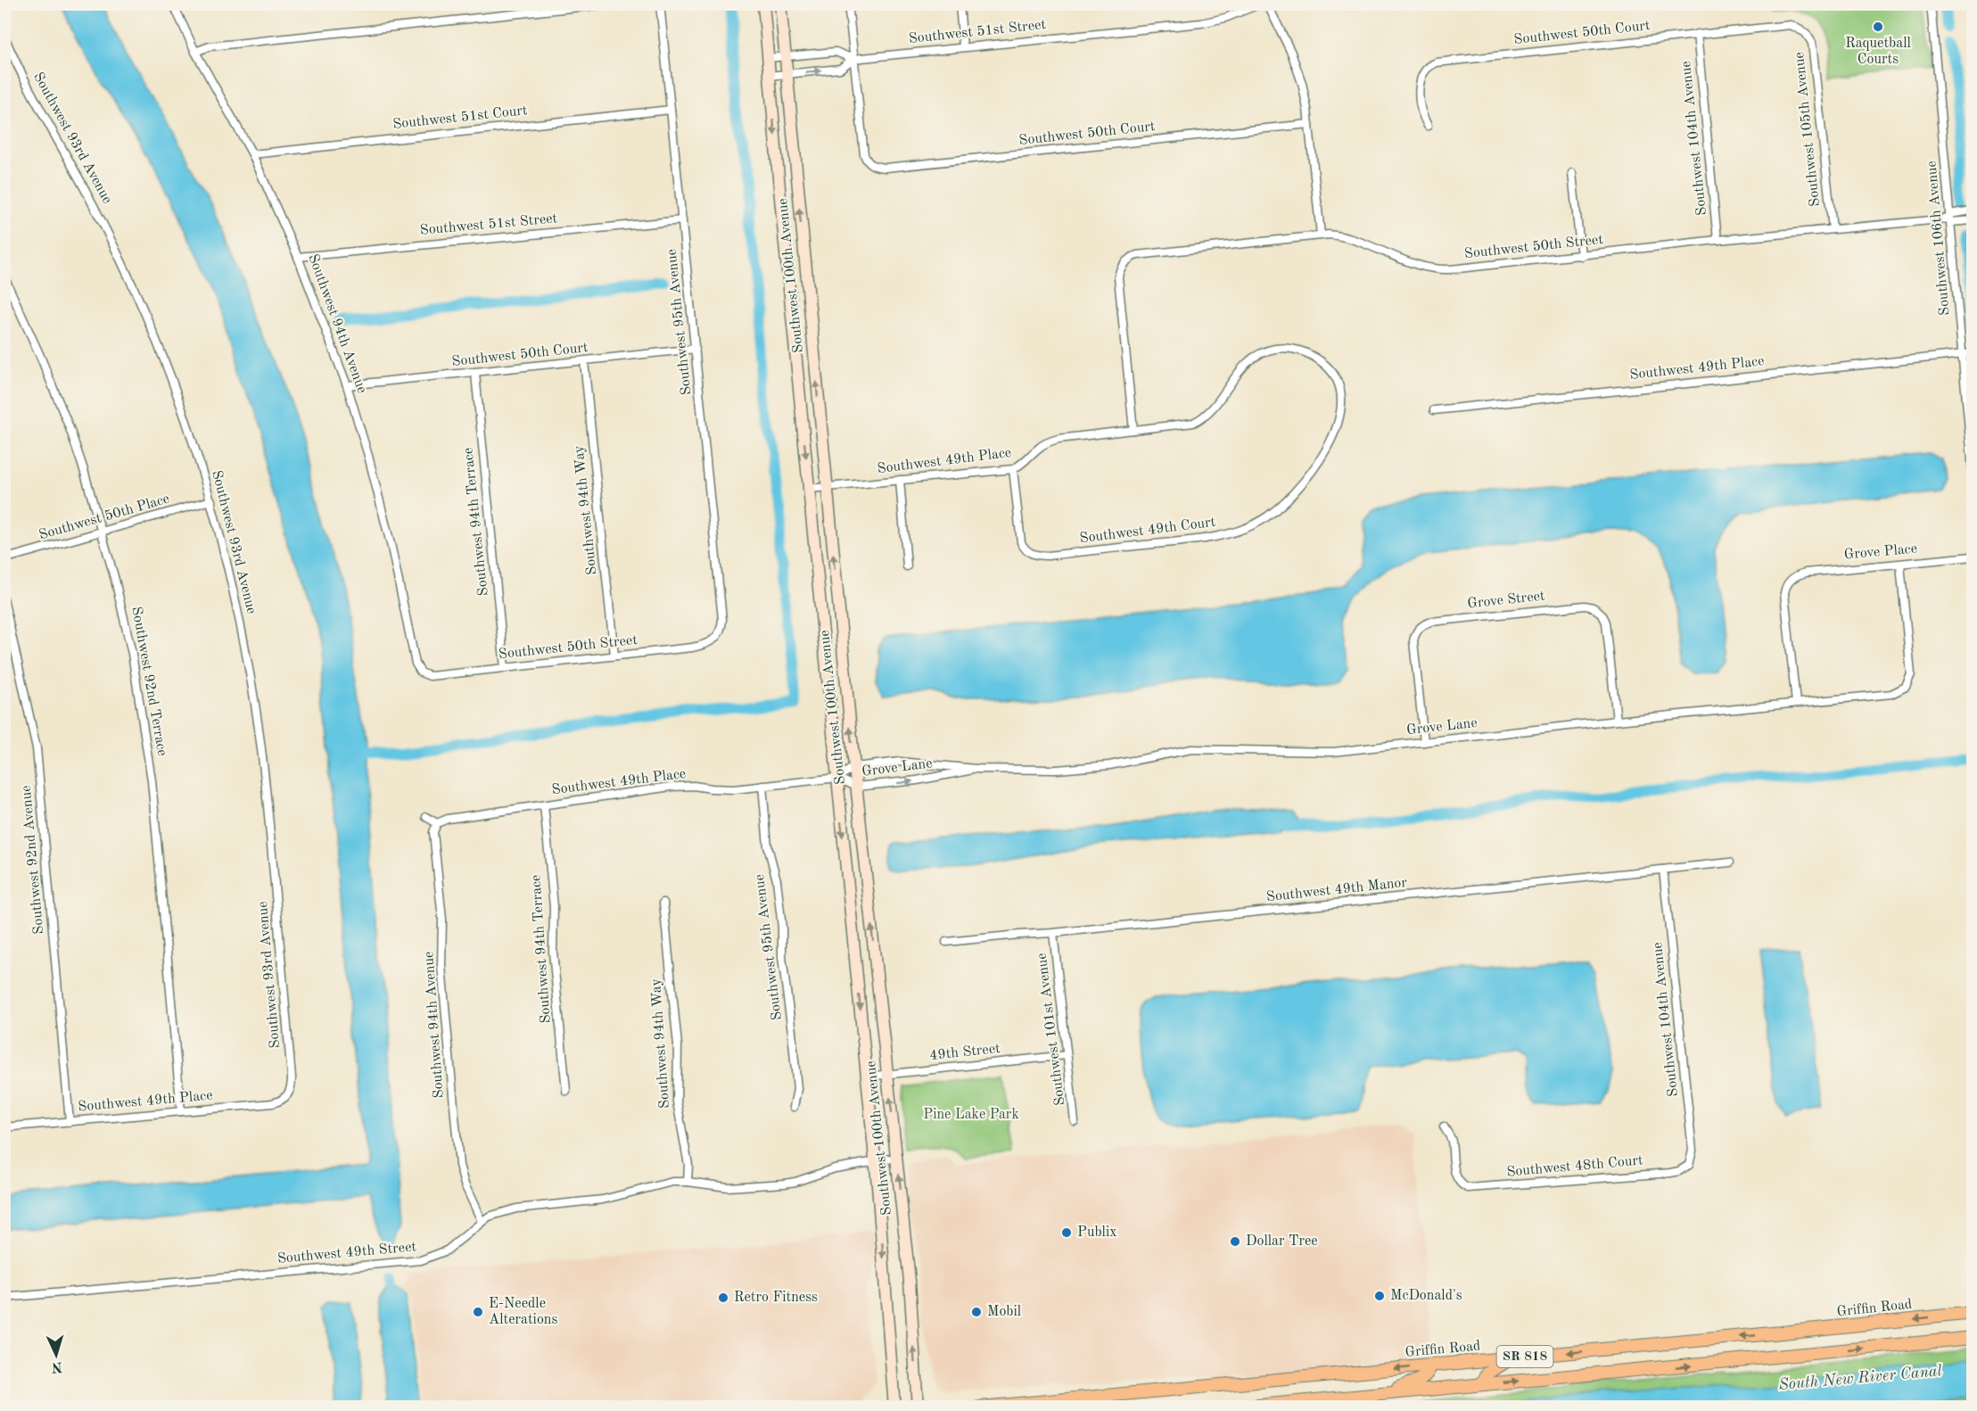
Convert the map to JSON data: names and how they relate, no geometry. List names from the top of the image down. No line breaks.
{"streets":{"main road":["Southwest 100th Avenue","Griffin Road","SR 818"],"street":["Southwest 51st Street","Southwest 50th Court","Southwest 51st Court","Southwest 105th Avenue","Southwest 93rd Avenue","Southwest 104th Avenue","Southwest 106th Avenue","Southwest 50th Street","Southwest 95th Avenue","Southwest 94th Avenue","Southwest 49th Place","Southwest 94th Way","Southwest 50th Place","Southwest 94th Terrace","Southwest 49th Court","Grove Place","Grove Street","Southwest 92nd Terrace","Grove Lane","Southwest 92nd Avenue","Southwest 49th Manor","Southwest 101st Avenue","49th Street","Southwest 48th Court","Southwest 49th Street"]},"crossings":[["Southwest 51st Street","Southwest 50th Court"],["Southwest 51st Street","Southwest 100th Avenue"],["Southwest 51st Street","Southwest 95th Avenue"],["Southwest 51st Street","Southwest 94th Avenue"],["Southwest 50th Court","Southwest 105th Avenue"],["Southwest 50th Court","Southwest 104th Avenue"],["Southwest 50th Court","Southwest 95th Avenue"],["Southwest 50th Court","Southwest 94th Avenue"],["Southwest 50th Court","Southwest 94th Way"],["Southwest 50th Court","Southwest 94th Terrace"],["Southwest 51st Court","Southwest 95th Avenue"],["Southwest 51st Court","Southwest 94th Avenue"],["Southwest 105th Avenue","Southwest 50th Street"],["Southwest 93rd Avenue","Southwest 49th Place"],["Southwest 93rd Avenue","Southwest 50th Place"],["Southwest 104th Avenue","Southwest 50th Street"],["Southwest 104th Avenue","Southwest 49th Manor"],["Southwest 104th Avenue","Southwest 48th Court"],["Southwest 106th Avenue","Southwest 50th Street"],["Southwest 106th Avenue","Southwest 49th Place"],["Southwest 50th Street","Southwest 95th Avenue"],["Southwest 50th Street","Southwest 94th Avenue"],["Southwest 50th Street","Southwest 49th Place"],["Southwest 50th Street","Southwest 94th Way"],["Southwest 50th Street","Southwest 94th Terrace"],["Southwest 100th Avenue","Southwest 49th Place"],["Southwest 100th Avenue","Grove Lane"],["Southwest 100th Avenue","49th Street"],["Southwest 100th Avenue","Southwest 49th Street"],["Southwest 95th Avenue","Southwest 49th Place"],["Southwest 94th Avenue","Southwest 49th Place"],["Southwest 94th Avenue","Southwest 49th Street"],["Southwest 49th Place","Southwest 94th Terrace"],["Southwest 49th Place","Southwest 49th Court"],["Southwest 49th Place","Southwest 92nd Terrace"],["Southwest 49th Place","Grove Lane"],["Southwest 49th Place","Southwest 92nd Avenue"],["Southwest 94th Way","Southwest 49th Street"],["Southwest 50th Place","Southwest 92nd Terrace"],["Grove Place","Grove Lane"],["Grove Street","Grove Lane"],["Southwest 49th Manor","Southwest 101st Avenue"],["Southwest 101st Avenue","49th Street"]],"water":["South New River Canal"],"parks":["Pine Lake Park"],"places":["Raquetball Courts","Publix","Dollar Tree","McDonald's","Retro Fitness","E-Needle Alterations","Mobil"],"north":"bottom"}
